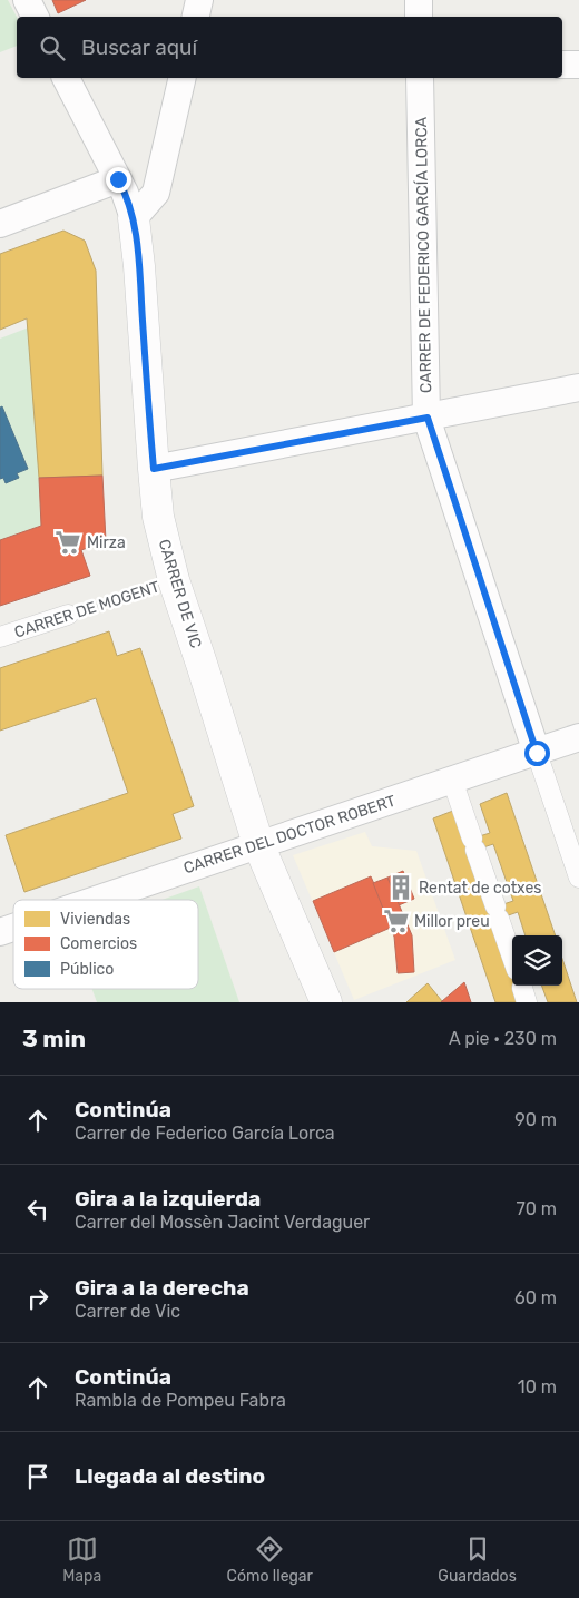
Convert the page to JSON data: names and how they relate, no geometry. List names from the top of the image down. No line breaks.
{"streets":{"street":["CARRER DE FEDERICO GARCÍA LORCA","CARRER DE VIC","CARRER DE MOGENT","CARRER DEL DOCTOR ROBERT"]},"crossings":[["CARRER DE FEDERICO GARCÍA LORCA","CARRER DEL DOCTOR ROBERT"],["CARRER DE VIC","CARRER DE MOGENT"],["CARRER DE VIC","CARRER DEL DOCTOR ROBERT"]],"places":{"supermarket":["Mirza","Millor preu"],"building":["Rentat de cotxes"]},"legend":["Viviendas","Comercios","Público"],"page":{"search":"Buscar aquí","heading":["3 min","A pie · 230 m"],"list":[["Continúa","Carrer de Federico García Lorca","90 m"],["Gira a la izquierda","Carrer del Mossèn Jacint Verdaguer","70 m"],["Gira a la derecha","Carrer de Vic","60 m"],["Continúa","Rambla de Pompeu Fabra","10 m"],"Llegada al destino"],"nav":["Mapa","Cómo llegar","Guardados"]}}
